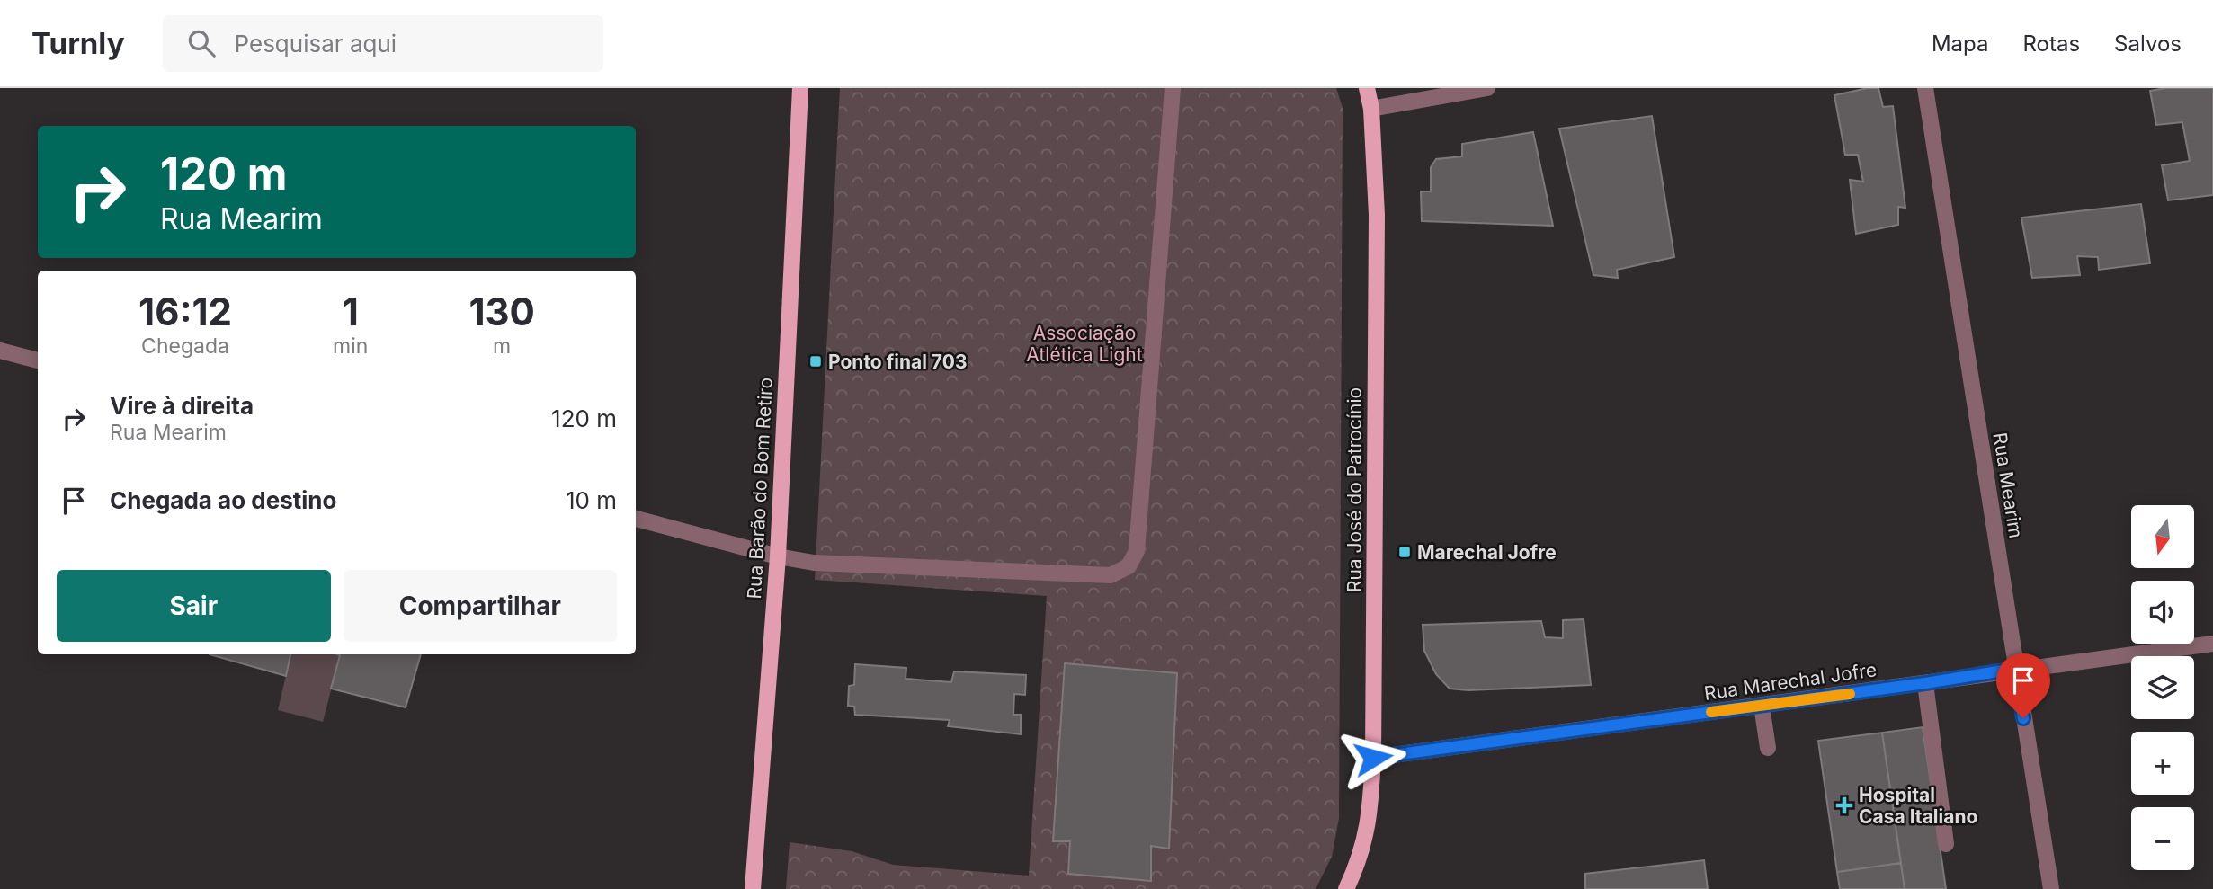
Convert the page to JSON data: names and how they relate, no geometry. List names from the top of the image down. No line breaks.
{"streets":{"main road":["Rua Barão do Bom Retiro","Rua José do Patrocínio"],"street":["Rua Mearim","Rua Marechal Jofre"]},"crossings":[["Rua Mearim","Rua Marechal Jofre"],["Rua José do Patrocínio","Rua Marechal Jofre"]],"parks":["Associação Atlética Light"],"places":{"transit":["Ponto final 703","Marechal Jofre"],"health":["Hospital Casa Italiano"]},"north":"bottom","page":{"header":"Turnly","search":"Pesquisar aqui","nav":["Mapa","Rotas","Salvos"],"turn":["120 m","Rua Mearim"],"eta":["16:12","Chegada","1","min","130","m"],"list":[{"name":"Vire à direita","note":"Rua Mearim","value":"120 m"},{"name":"Chegada ao destino","value":"10 m"}],"map_buttons":["+","−"],"buttons":["Sair","Compartilhar"]}}
